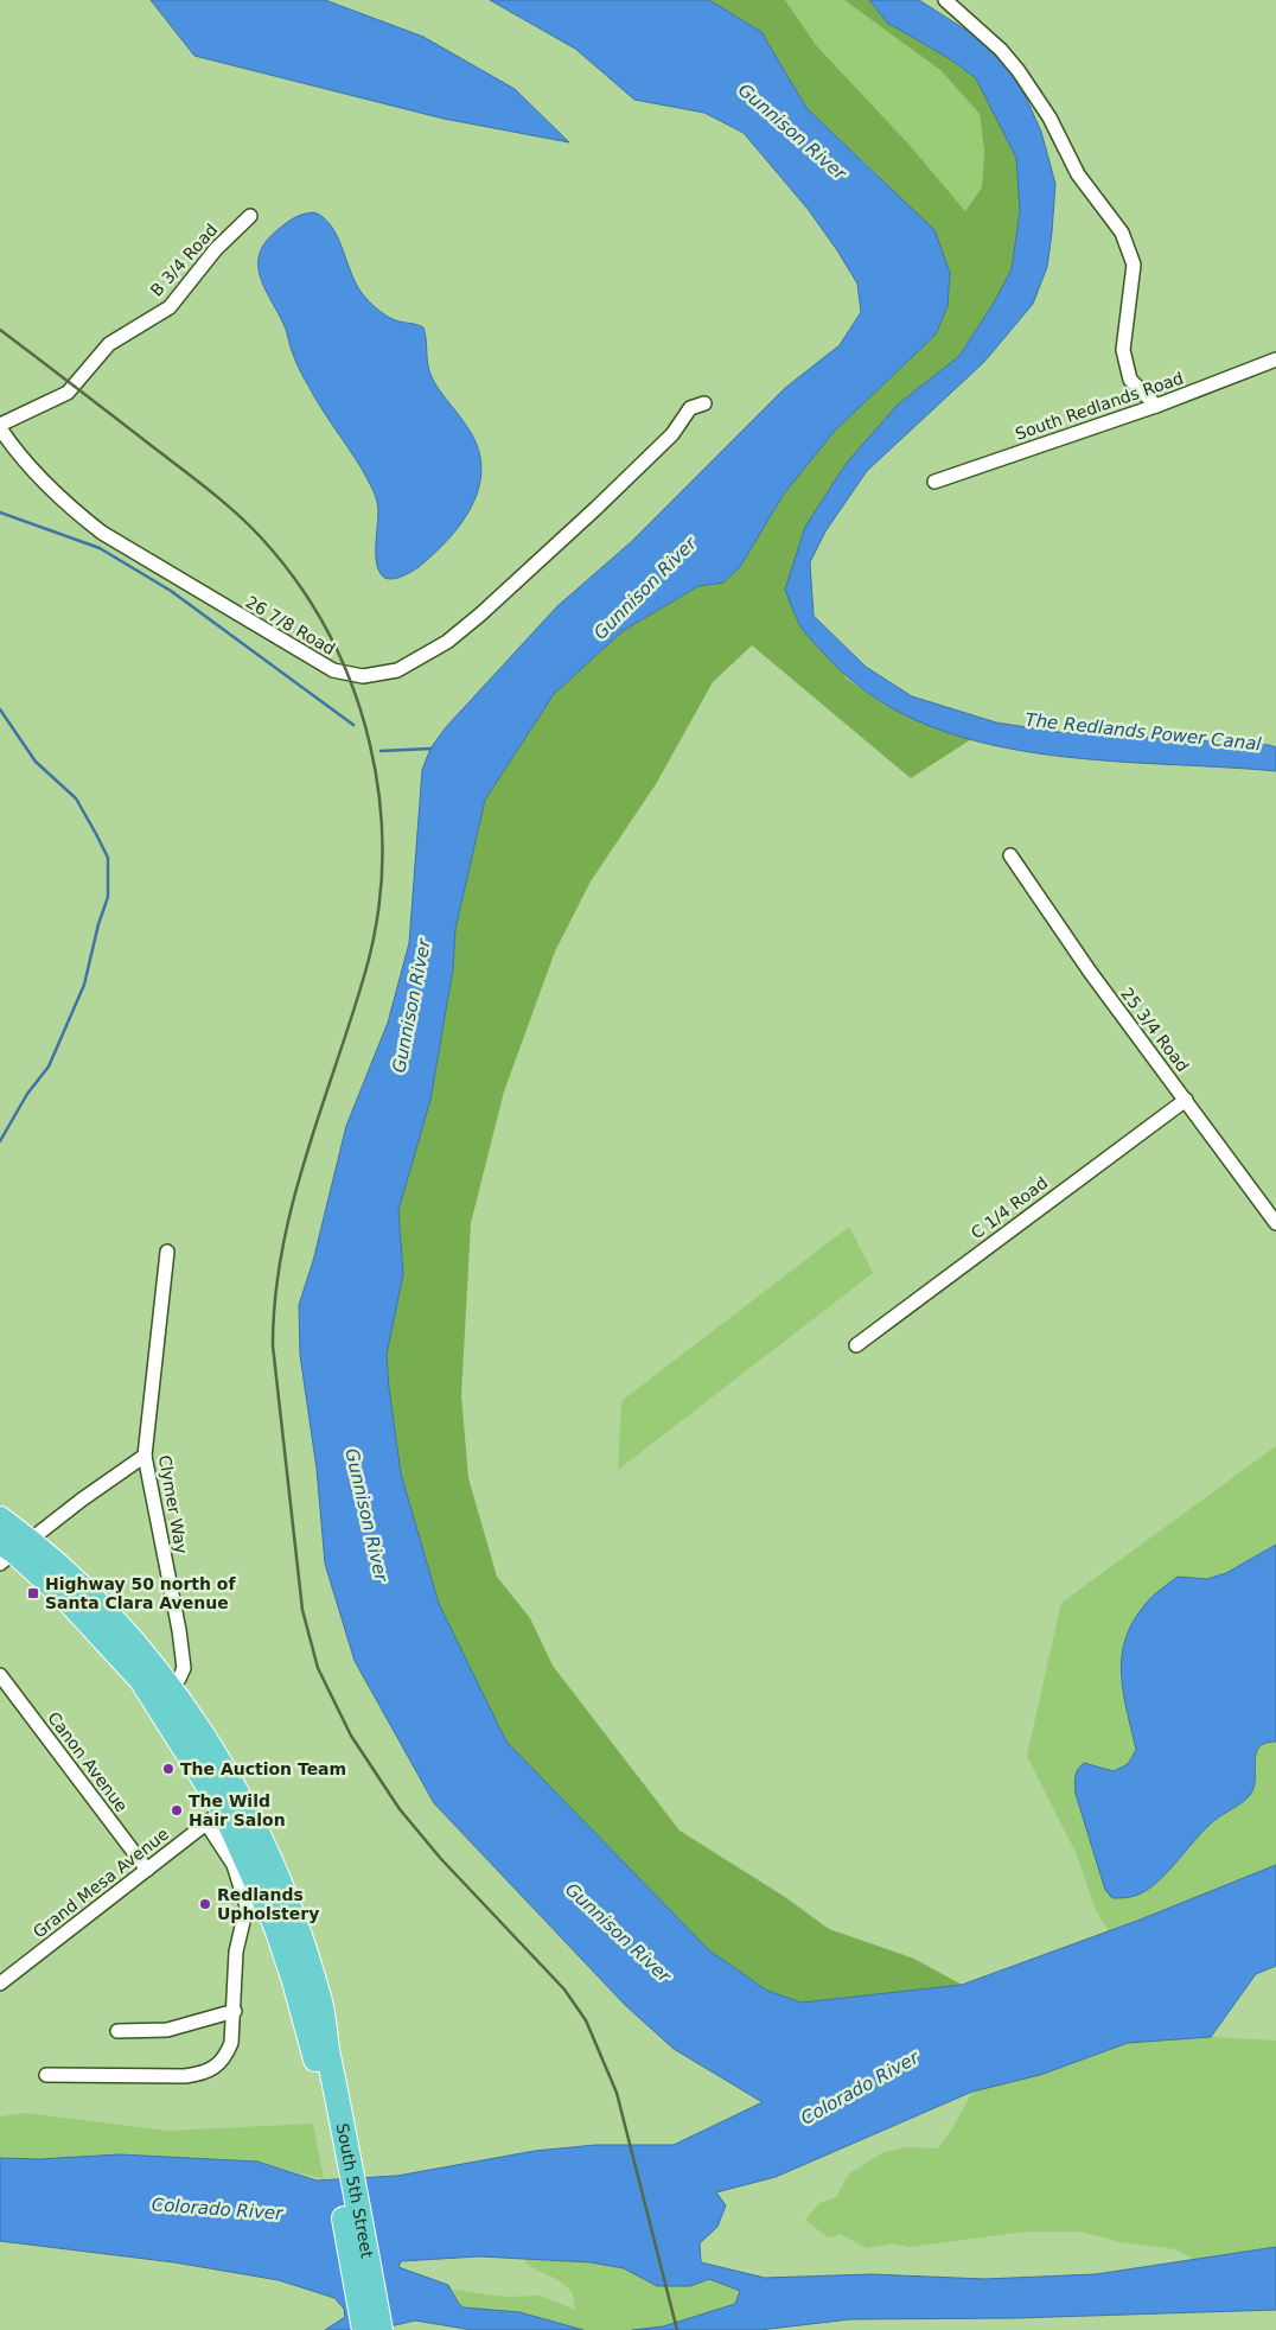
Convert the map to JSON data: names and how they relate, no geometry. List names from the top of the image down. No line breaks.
{"streets":{"highway":["South 5th Street"],"street":["B 3/4 Road","South Redlands Road","26 7/8 Road","25 3/4 Road","C 1/4 Road","Clymer Way","Canon Avenue","Grand Mesa Avenue"]},"crossings":[["B 3/4 Road","26 7/8 Road"],["25 3/4 Road","C 1/4 Road"],["Canon Avenue","Grand Mesa Avenue"]],"water":["Gunnison River","The Redlands Power Canal","Colorado River"],"places":{"transit":["Highway 50 north of Santa Clara Avenue"],"other":["The Auction Team","The Wild Hair Salon","Redlands Upholstery"]}}
